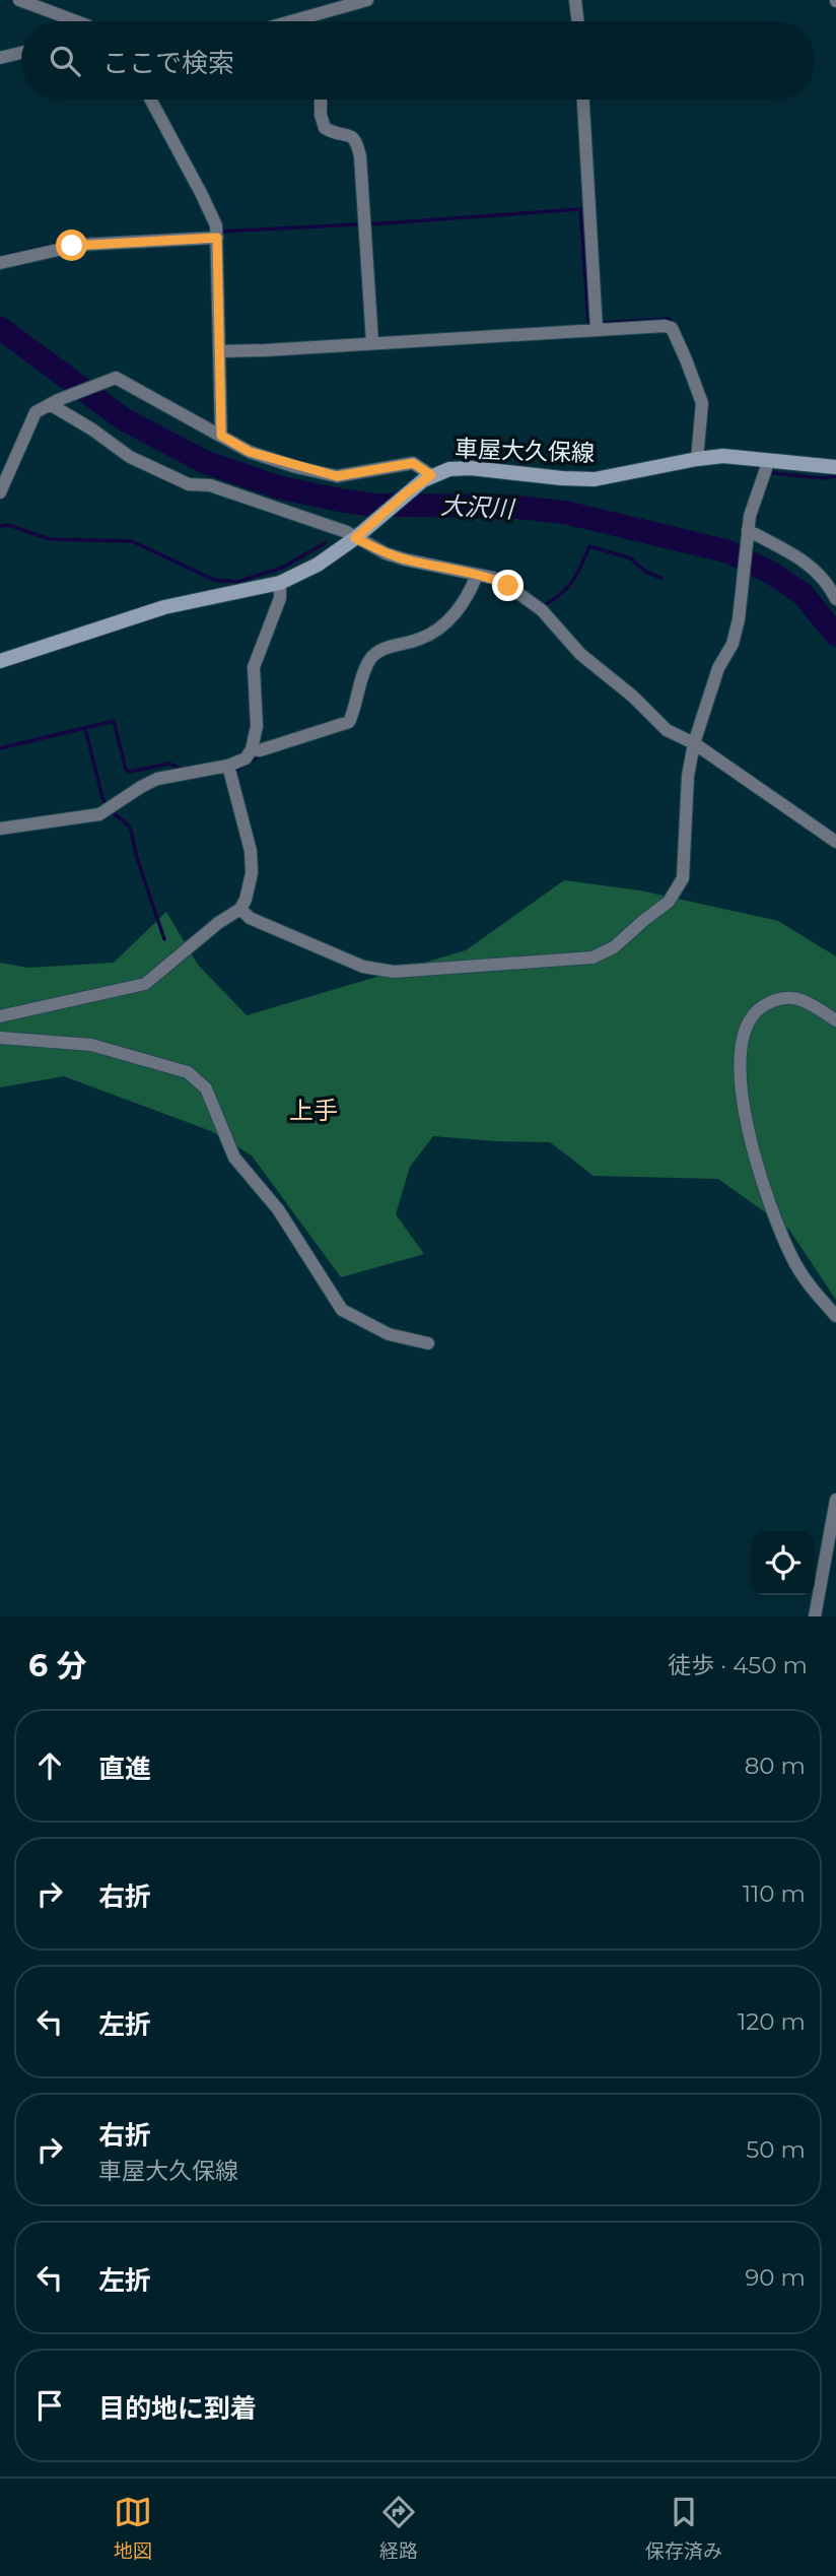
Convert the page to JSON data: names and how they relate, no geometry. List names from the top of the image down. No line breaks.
{"streets":{"main road":["車屋大久保線"]},"districts":["上手"],"water":["大沢川"],"page":{"search":"ここで検索","heading":["6 分","徒歩 · 450 m"],"list":[["直進","80 m"],["右折","110 m"],["左折","120 m"],["右折","車屋大久保線","50 m"],["左折","90 m"],"目的地に到着"],"nav":["地図","経路","保存済み"]}}
